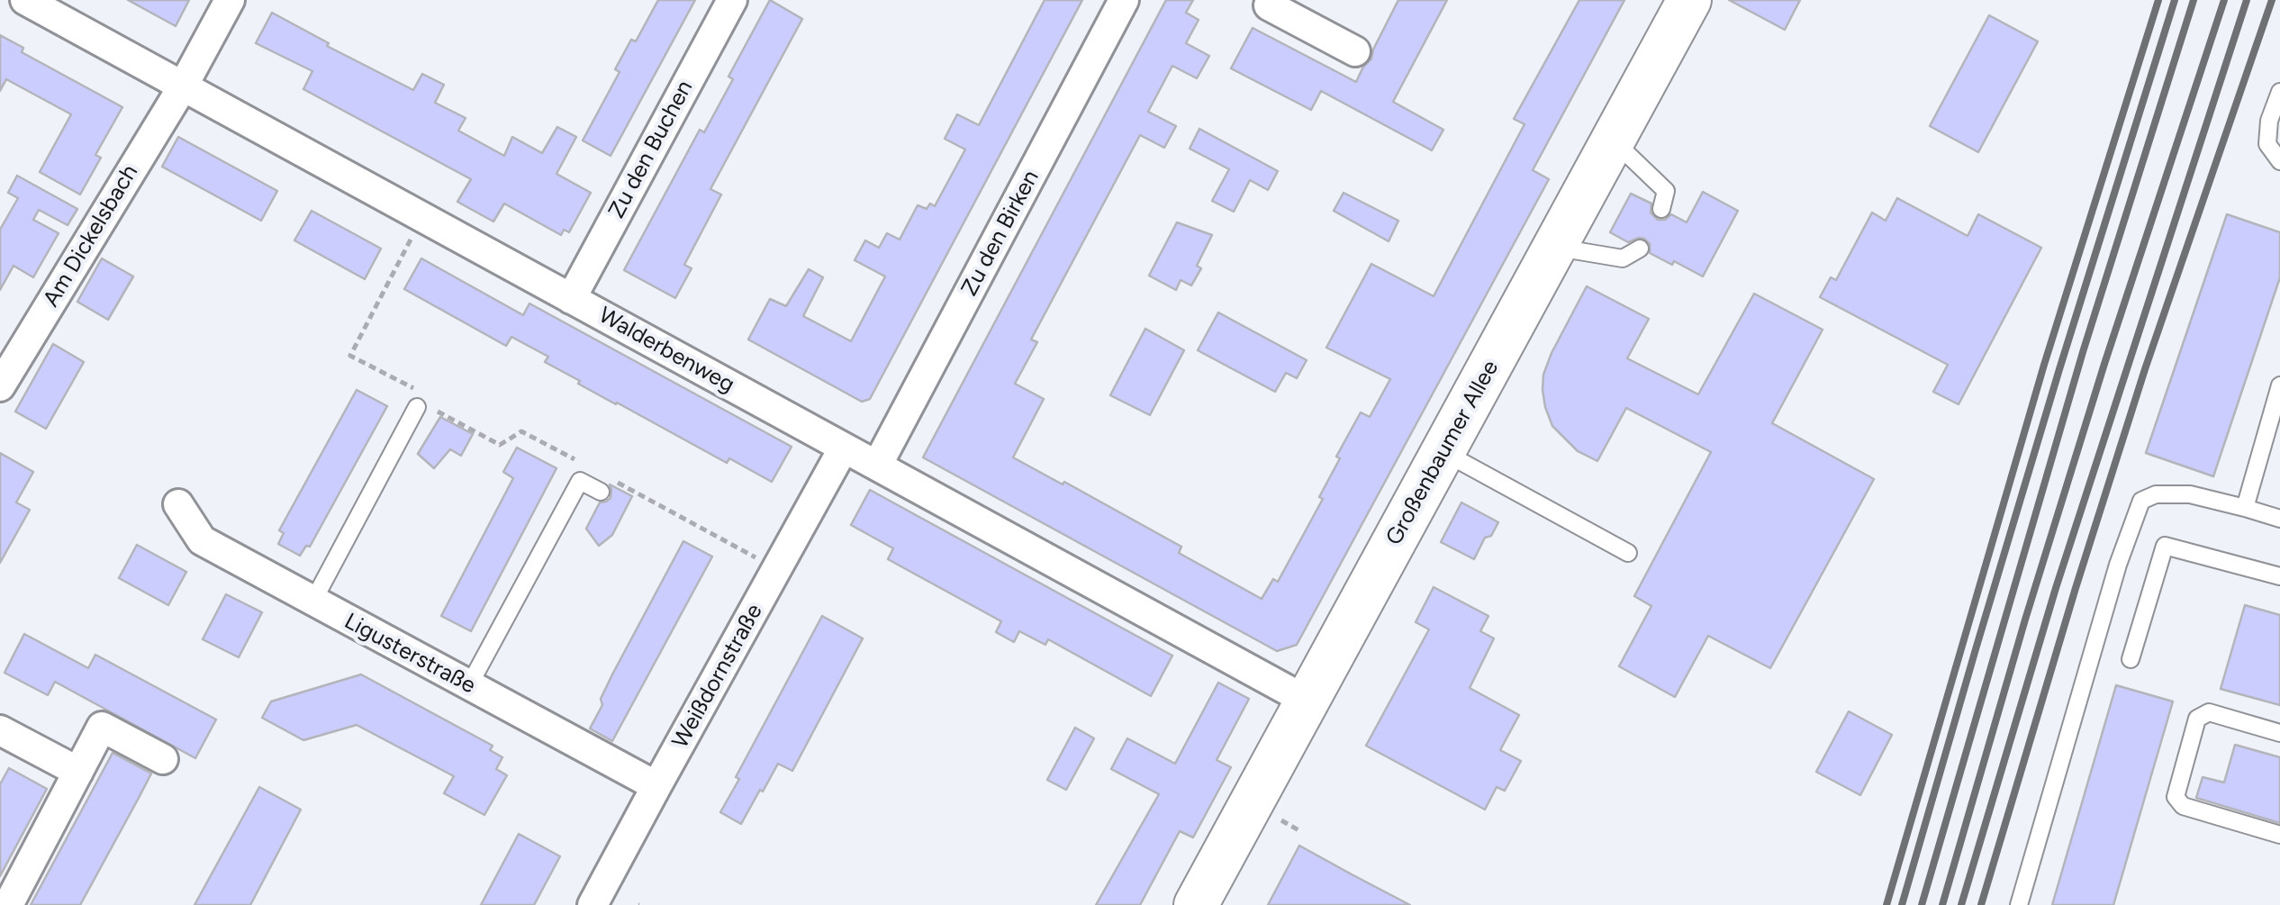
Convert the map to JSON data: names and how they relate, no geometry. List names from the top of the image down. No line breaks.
{"streets":{"main road":["Großenbaumer Allee"],"street":["Zu den Buchen","Zu den Birken","Am Dickelsbach","Walderbenweg","Ligusterstraße","Weißdornstraße"]},"crossings":[["Zu den Buchen","Walderbenweg"],["Zu den Birken","Walderbenweg"],["Am Dickelsbach","Walderbenweg"],["Walderbenweg","Großenbaumer Allee"],["Walderbenweg","Weißdornstraße"],["Ligusterstraße","Weißdornstraße"]]}
